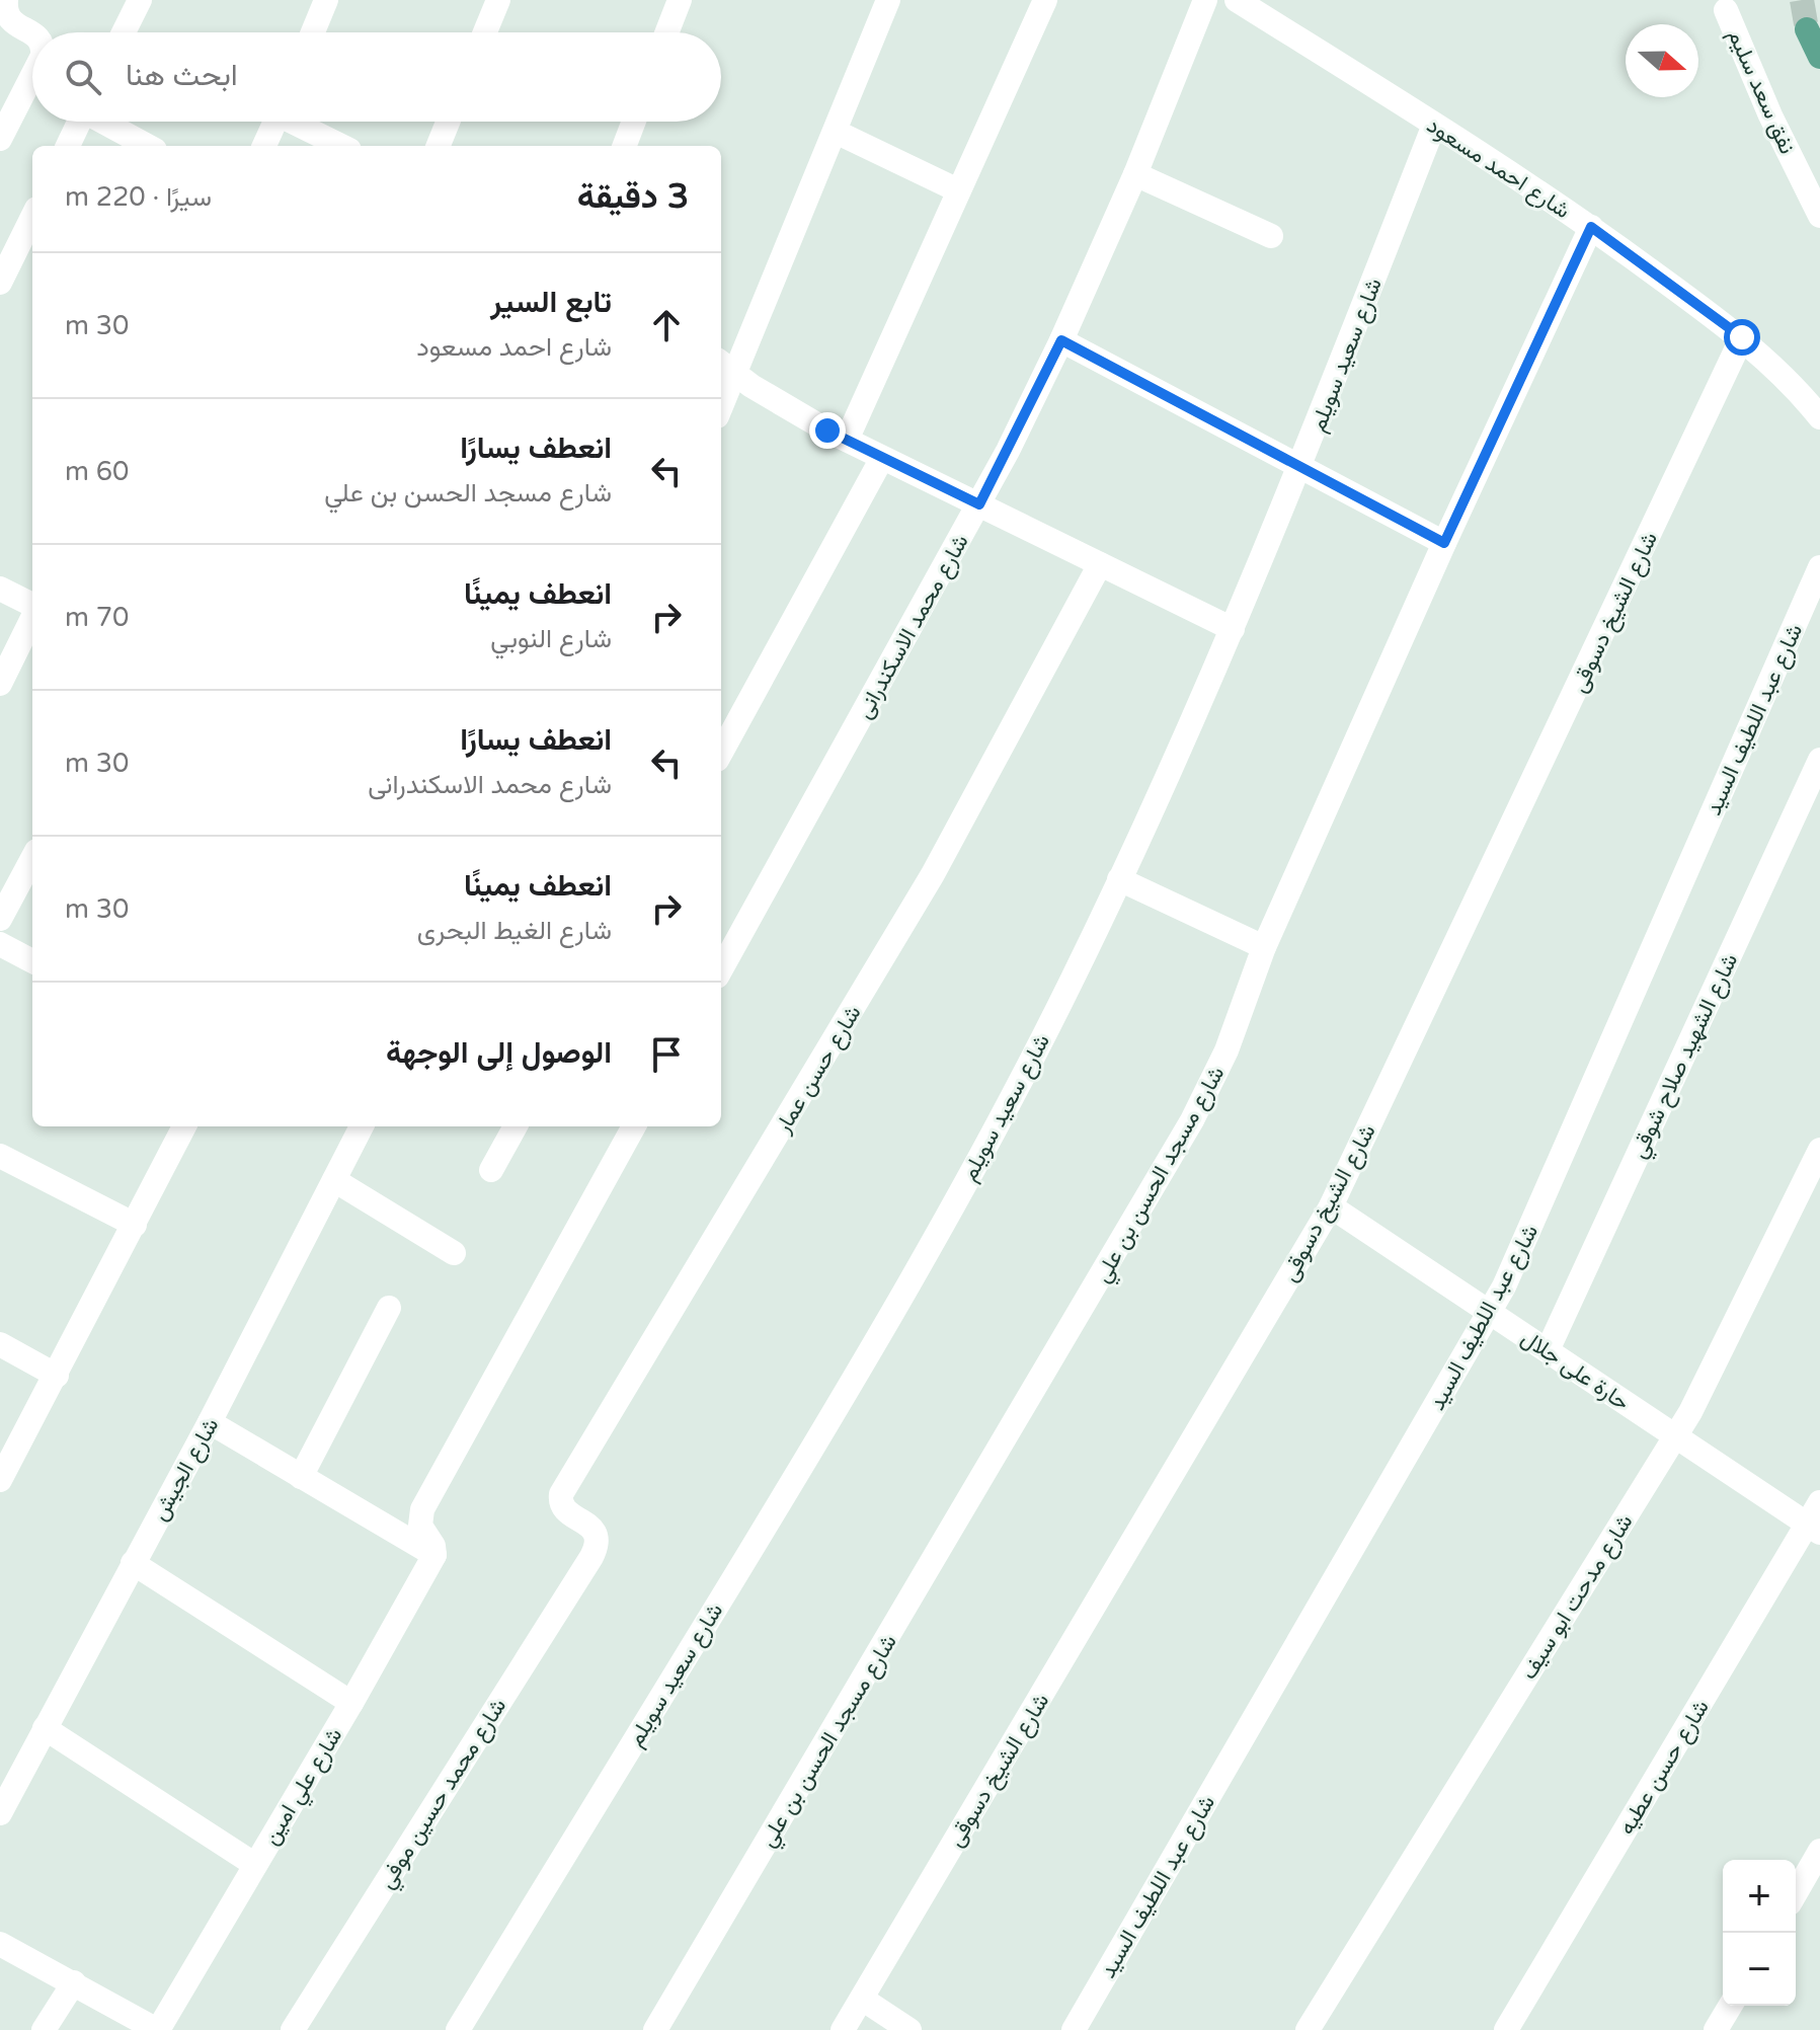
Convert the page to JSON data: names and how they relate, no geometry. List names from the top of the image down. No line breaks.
{"streets":{"street":["نفق سعد سليم","شارع احمد مسعود","شارع سعيد سويلم","شارع الشيخ دسوقى","شارع محمد الاسكندرانى","شارع عبد اللطيف السيد","شارع الشهيد صلاح شوقي","شارع حسن عمار","شارع مسجد الحسن بن علي","حارة على جلال","شارع الجيش","شارع مدحت ابو سيف","شارع حسن عطيه","شارع علي امين","شارع محمد حسين موفي"]},"crossings":[["شارع احمد مسعود","شارع سعيد سويلم"],["شارع احمد مسعود","شارع الشيخ دسوقى"],["شارع احمد مسعود","شارع مسجد الحسن بن علي"],["شارع الشيخ دسوقى","حارة على جلال"],["شارع عبد اللطيف السيد","حارة على جلال"],["شارع الشهيد صلاح شوقي","حارة على جلال"],["شارع حسن عمار","شارع محمد حسين موفي"],["حارة على جلال","شارع مدحت ابو سيف"],["حارة على جلال","شارع حسن عطيه"]],"north":"right","page":{"search":"ابحث هنا","heading":["3 دقيقة","سيرًا · 220 m"],"list":[["تابع السير","شارع احمد مسعود","30 m"],["انعطف يسارًا","شارع مسجد الحسن بن علي","60 m"],["انعطف يمينًا","شارع النوبي","70 m"],["انعطف يسارًا","شارع محمد الاسكندرانى","30 m"],["انعطف يمينًا","شارع الغيط البحرى","30 m"],"الوصول إلى الوجهة"],"map_buttons":["+","−"]}}
